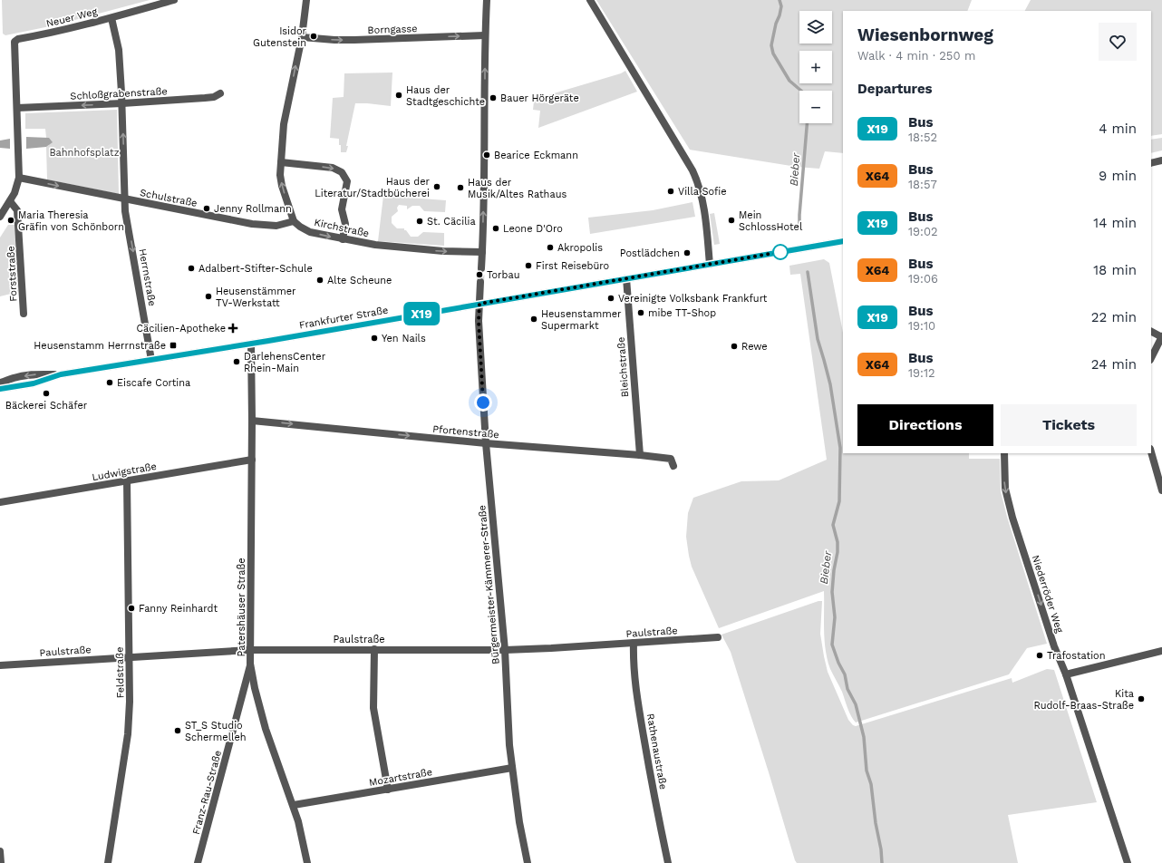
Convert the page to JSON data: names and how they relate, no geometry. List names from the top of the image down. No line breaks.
{"streets":{"street":["Neuer Weg","Borngasse","Schloßgrabenstraße","Schulstraße","Kirchstraße","Forststraße","Herrnstraße","Frankfurter Straße","Bleichstraße","Pfortenstraße","Ludwigstraße","Bürgermeister-Kämmerer-Straße","Niederröder Weg","Patershäuser Straße","Paulstraße","Feldstraße","Rathenaustraße","Mozartstraße","Franz-Rau-Straße"]},"crossings":[["Neuer Weg","Schloßgrabenstraße"],["Schulstraße","Kirchstraße"],["Schulstraße","Herrnstraße"],["Herrnstraße","Frankfurter Straße"],["Frankfurter Straße","Bleichstraße"],["Frankfurter Straße","Bürgermeister-Kämmerer-Straße"],["Frankfurter Straße","Patershäuser Straße"],["Bleichstraße","Pfortenstraße"],["Pfortenstraße","Bürgermeister-Kämmerer-Straße"],["Pfortenstraße","Patershäuser Straße"],["Ludwigstraße","Patershäuser Straße"],["Ludwigstraße","Feldstraße"],["Bürgermeister-Kämmerer-Straße","Paulstraße"],["Bürgermeister-Kämmerer-Straße","Mozartstraße"],["Patershäuser Straße","Paulstraße"],["Patershäuser Straße","Mozartstraße"],["Patershäuser Straße","Franz-Rau-Straße"],["Paulstraße","Feldstraße"],["Paulstraße","Rathenaustraße"]],"one_way":["Borngasse","Schloßgrabenstraße","Kirchstraße","Herrnstraße","Pfortenstraße","Niederröder Weg"],"water":["Bieber"],"parks":["Bahnhofsplatz"],"places":{"other":["Isidor Gutenstein","Haus der Stadtgeschichte","Bauer Hörgeräte","Bearice Eckmann","Haus der Literatur/Stadtbücherei","Haus der Musik/Altes Rathaus","Villa Sofie","Jenny Rollmann","Maria Theresia Gräfin von Schönborn","Mein SchlossHotel","St. Cäcilia","Leone D'Oro","Akropolis","Postlädchen","First Reisebüro","Adalbert-Stifter-Schule","Torbau","Alte Scheune","Heusenstämmer TV-Werkstatt","Vereinigte Volksbank Frankfurt","mibe TT-Shop","Heusenstammer Supermarkt","Yen Nails","Rewe","DarlehensCenter Rhein-Main","Eiscafe Cortina","Bäckerei Schäfer","Fanny Reinhardt","Trafostation","Kita Rudolf-Braas-Straße","ST_S Studio Schermelleh"],"health":["Cäcilien-Apotheke"],"transit":["Heusenstamm Herrnstraße"]},"lines":["bus line X19"],"page":{"on_map":"X19","map_buttons":["+","−"],"heading":[["Wiesenbornweg","Walk · 4 min · 250 m"],"Departures"],"list":[{"mark":"X19","name":"Bus","note":"18:52","value":"4 min"},{"mark":"X64","name":"Bus","note":"18:57","value":"9 min"},{"mark":"X19","name":"Bus","note":"19:02","value":"14 min"},{"mark":"X64","name":"Bus","note":"19:06","value":"18 min"},{"mark":"X19","name":"Bus","note":"19:10","value":"22 min"},{"mark":"X64","name":"Bus","note":"19:12","value":"24 min"}],"buttons":["Directions","Tickets"]}}
